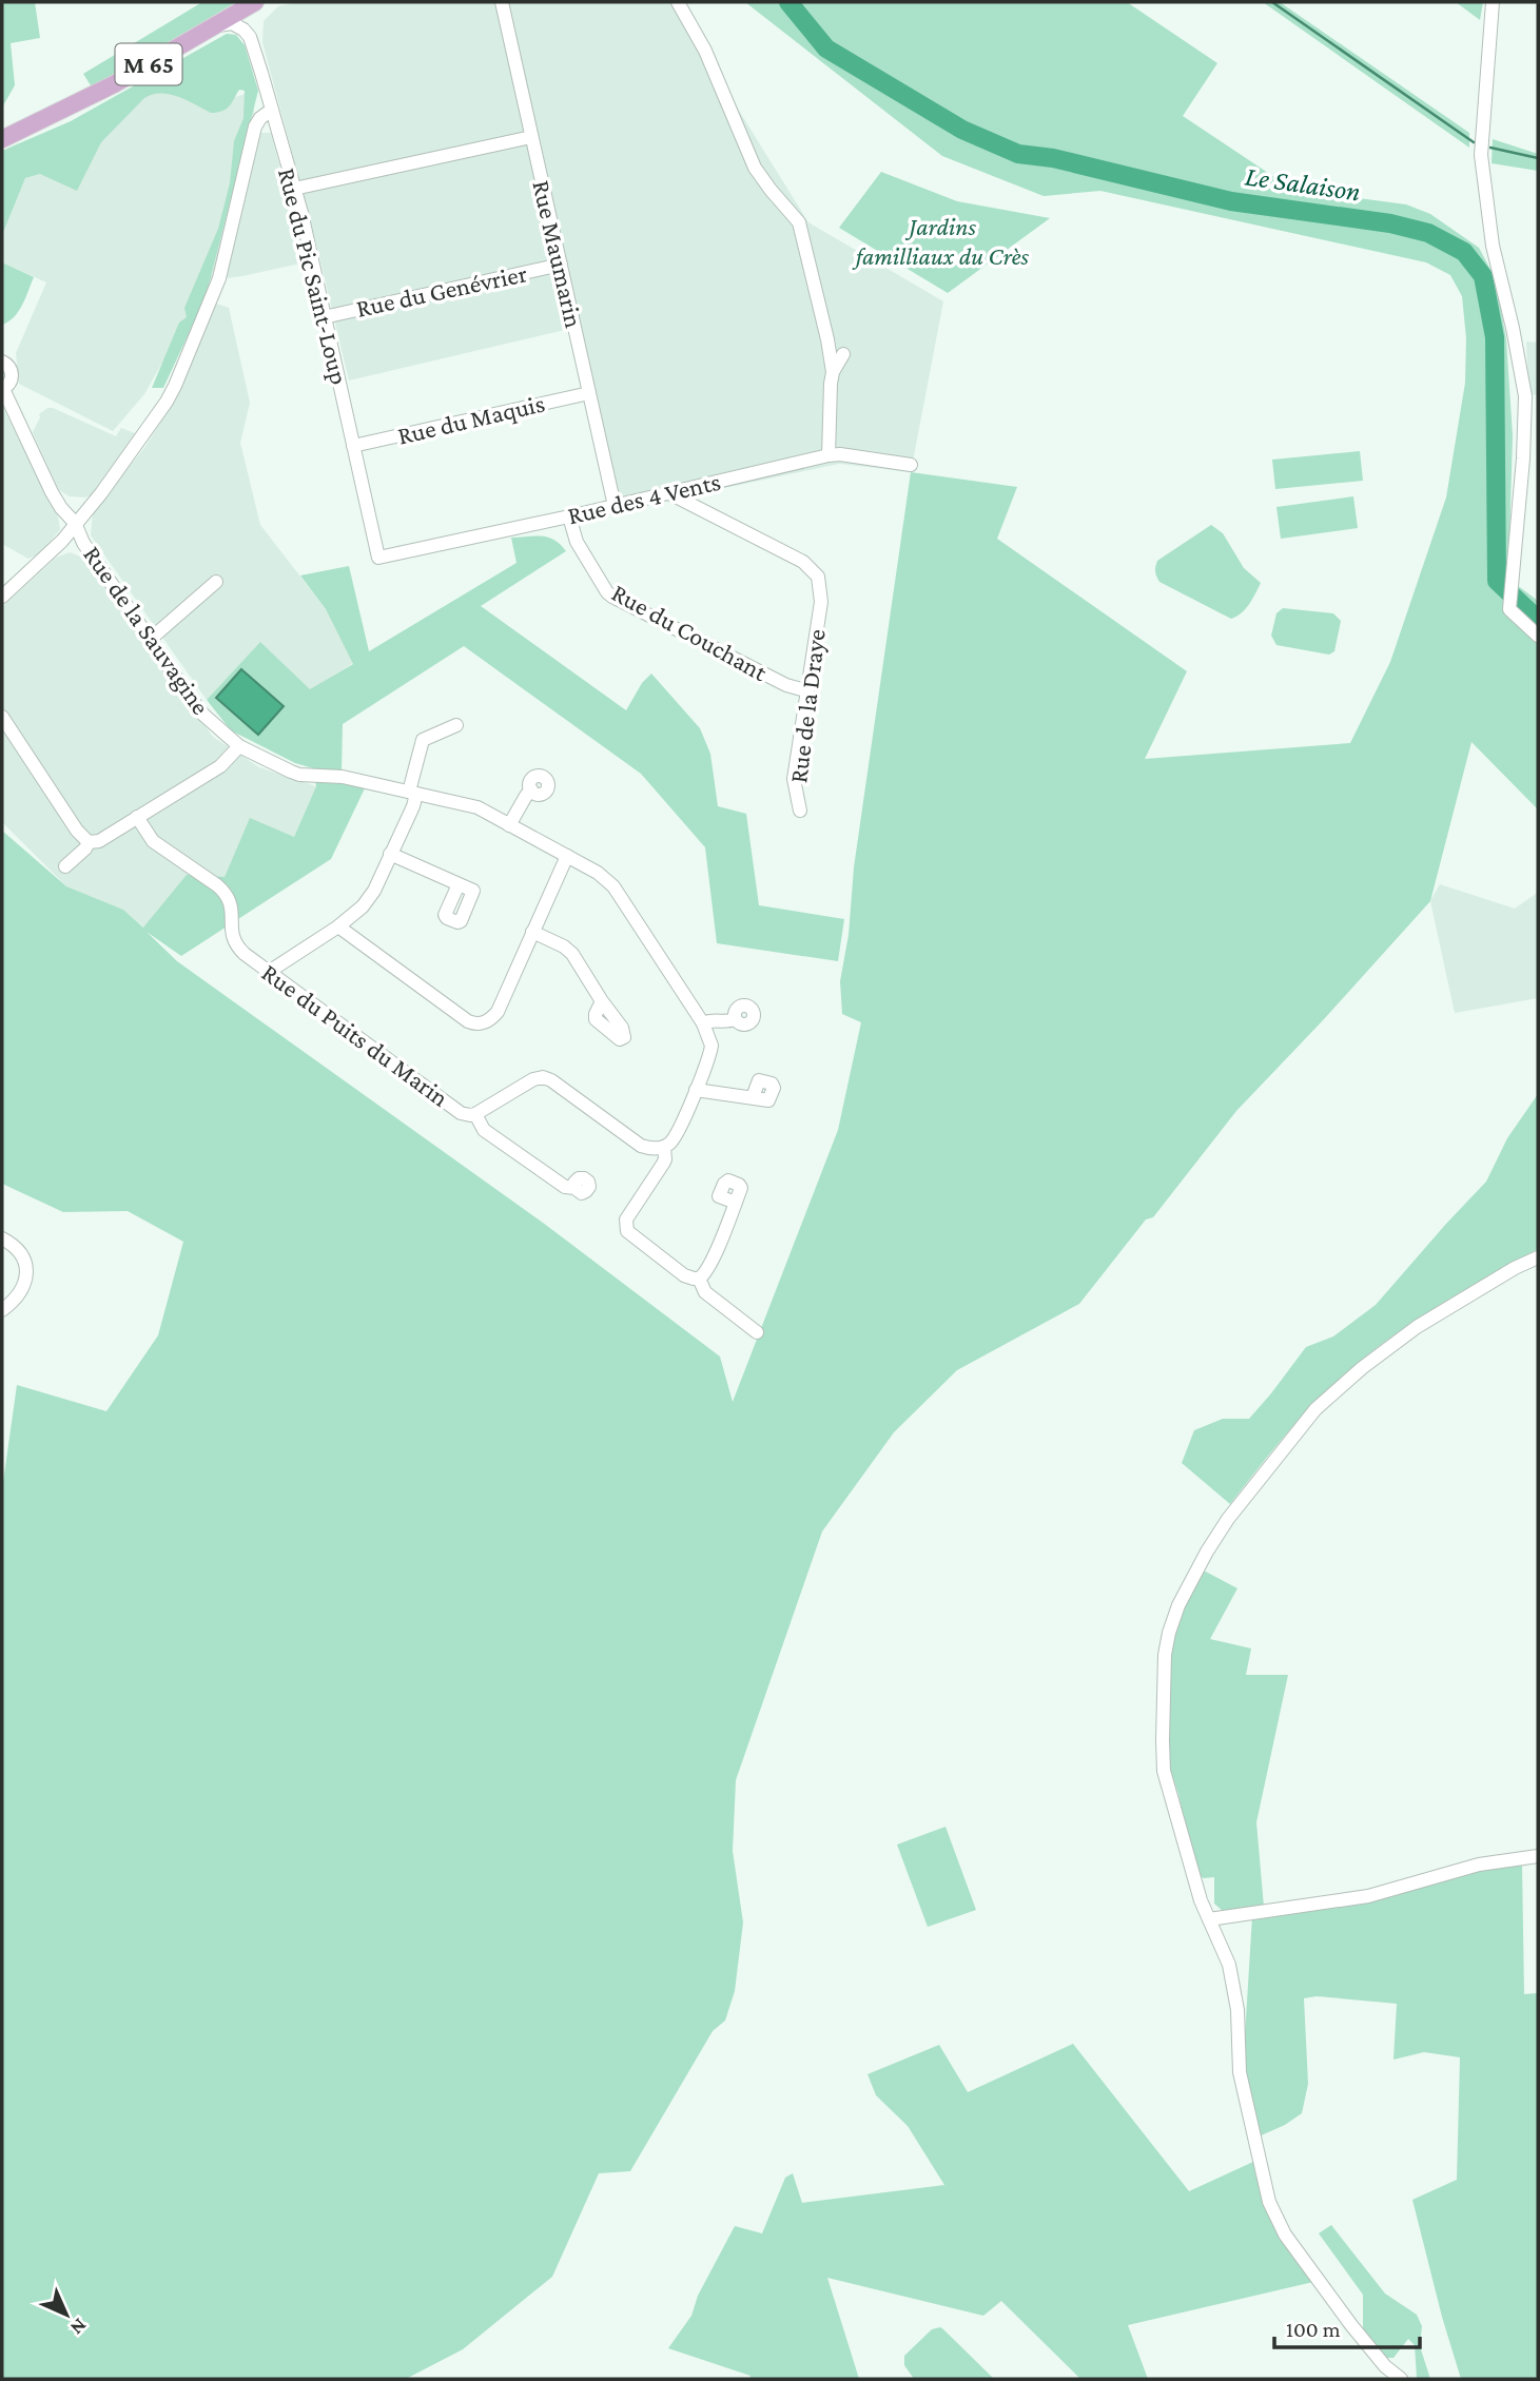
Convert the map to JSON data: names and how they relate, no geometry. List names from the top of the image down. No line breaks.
{"streets":{"main road":["M 65"],"street":["Rue Maumarin","Rue du Pic Saint-Loup","Rue du Genévrier","Rue du Maquis","Rue des 4 Vents","Rue de la Sauvagine","Rue du Couchant","Rue de la Draye","Rue du Puits du Marin"]},"crossings":[["M 65","Rue du Pic Saint-Loup"],["Rue Maumarin","Rue du Genévrier"],["Rue Maumarin","Rue du Maquis"],["Rue Maumarin","Rue des 4 Vents"],["Rue du Pic Saint-Loup","Rue du Genévrier"],["Rue du Pic Saint-Loup","Rue du Maquis"],["Rue du Pic Saint-Loup","Rue des 4 Vents"],["Rue des 4 Vents","Rue du Couchant"],["Rue des 4 Vents","Rue de la Draye"],["Rue du Couchant","Rue de la Draye"]],"water":["Le Salaison"],"parks":["Jardins familliaux du Crès"],"scale_bar":"100 m","north":"bottom right"}
